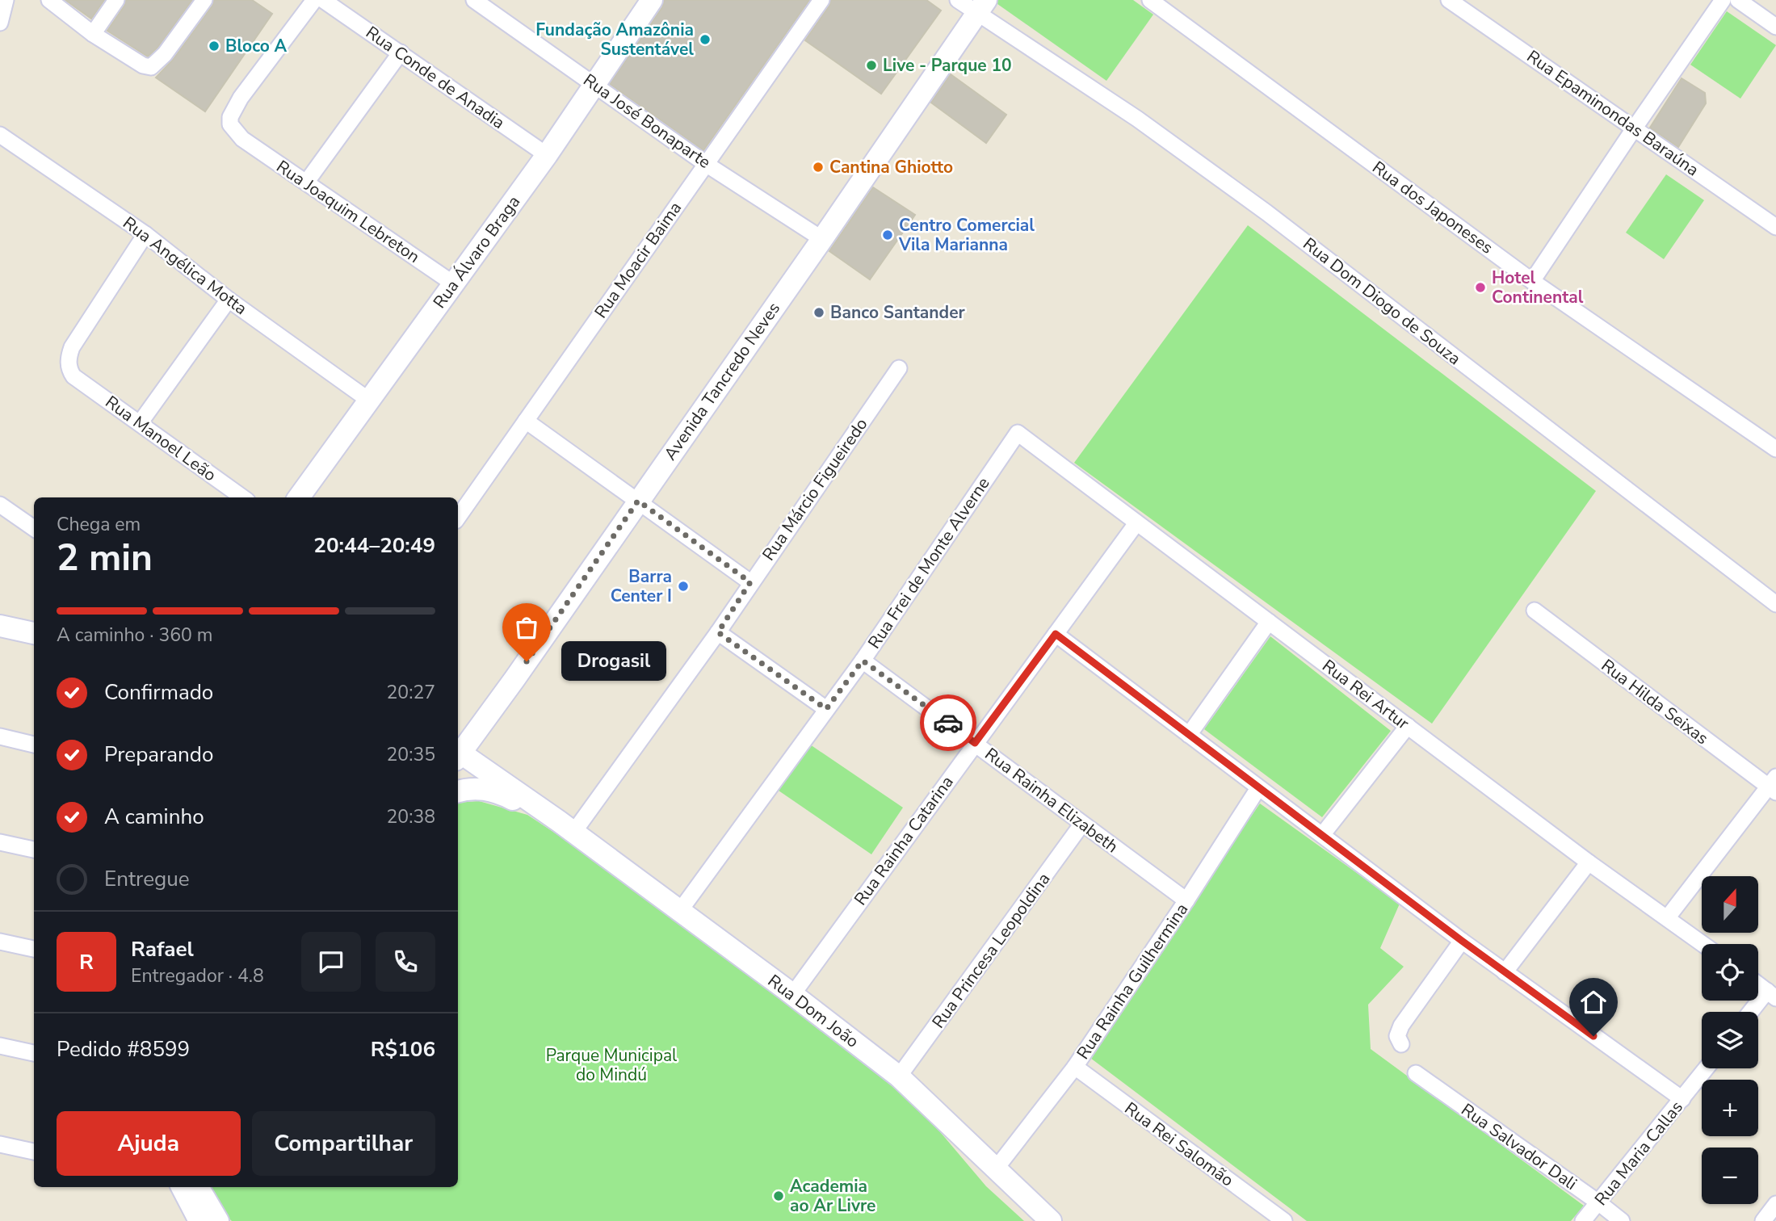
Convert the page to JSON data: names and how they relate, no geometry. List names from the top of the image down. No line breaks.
{"streets":{"main road":["Rua Álvaro Braga","Avenida Tancredo Neves","Rua Dom João"],"street":["Rua Conde de Anadia","Rua Epaminondas Baraúna","Rua José Bonaparte","Rua dos Japoneses","Rua Joaquim Lebreton","Rua Moacir Baima","Rua Angélica Motta","Rua Dom Diogo de Souza","Rua Manoel Leão","Rua Márcio Figueiredo","Rua Frei de Monte Alverne","Rua Rei Artur","Rua Hilda Seixas","Rua Rainha Elizabeth","Rua Rainha Catarina","Rua Princesa Leopoldina","Rua Rainha Guilhermina","Rua Rei Salomão","Rua Salvador Dali","Rua Maria Callas"]},"crossings":[["Rua Conde de Anadia","Rua Álvaro Braga"],["Rua José Bonaparte","Rua Álvaro Braga"],["Rua José Bonaparte","Rua Moacir Baima"],["Rua José Bonaparte","Avenida Tancredo Neves"],["Rua Joaquim Lebreton","Rua Álvaro Braga"],["Rua Álvaro Braga","Rua Angélica Motta"],["Rua Angélica Motta","Rua Manoel Leão"],["Rua Dom Diogo de Souza","Avenida Tancredo Neves"],["Rua Márcio Figueiredo","Rua Dom João"],["Rua Frei de Monte Alverne","Rua Rei Artur"],["Rua Frei de Monte Alverne","Rua Rainha Elizabeth"],["Rua Frei de Monte Alverne","Rua Dom João"],["Rua Rei Artur","Rua Rainha Catarina"],["Rua Rainha Elizabeth","Rua Rainha Catarina"],["Rua Rainha Elizabeth","Rua Princesa Leopoldina"],["Rua Rainha Elizabeth","Rua Rainha Guilhermina"],["Rua Rainha Catarina","Rua Dom João"],["Rua Princesa Leopoldina","Rua Dom João"],["Rua Rainha Guilhermina","Rua Dom João"],["Rua Rainha Guilhermina","Rua Rei Salomão"],["Rua Salvador Dali","Rua Maria Callas"]],"parks":["Parque Municipal do Mindú"],"places":["Fundação Amazônia Sustentável","Bloco A","Live - Parque 10","Cantina Ghiotto","Centro Comercial Vila Marianna","Hotel Continental","Banco Santander","Barra Center I","Drogasil","Academia ao Ar Livre"],"north":"top","page":{"heading":["2 min","Chega em","20:44–20:49"],"panel":["Rafael","Entregador · 4.8","Pedido #8599","R$106"],"bar":"A caminho · 360 m","bubble":"Drogasil","list":[["Confirmado","20:27"],["Preparando","20:35"],["A caminho","20:38"],"Entregue"],"map_buttons":["+","−"],"round":"R","buttons":["Ajuda","Compartilhar"]}}
